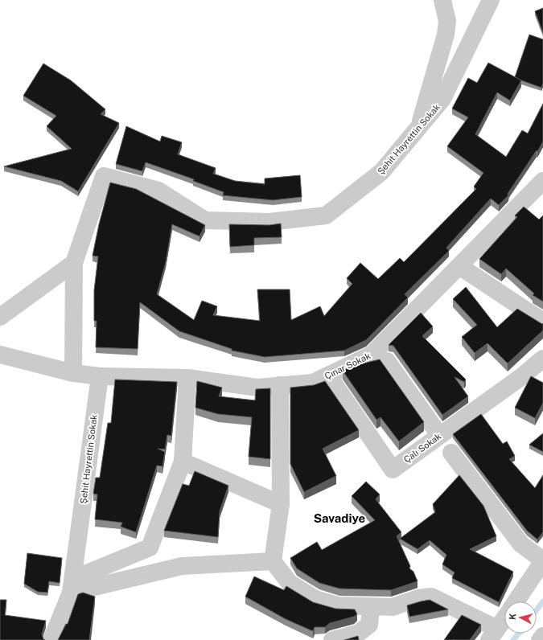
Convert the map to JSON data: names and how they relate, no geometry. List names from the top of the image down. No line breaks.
{"streets":{"street":["Şehit Hayrettin Sokak","Çınar Sokak","Çalı Sokak"]},"crossings":[["Şehit Hayrettin Sokak","Çınar Sokak"],["Çınar Sokak","Çalı Sokak"]],"districts":["Savadiye"],"north":"left"}
